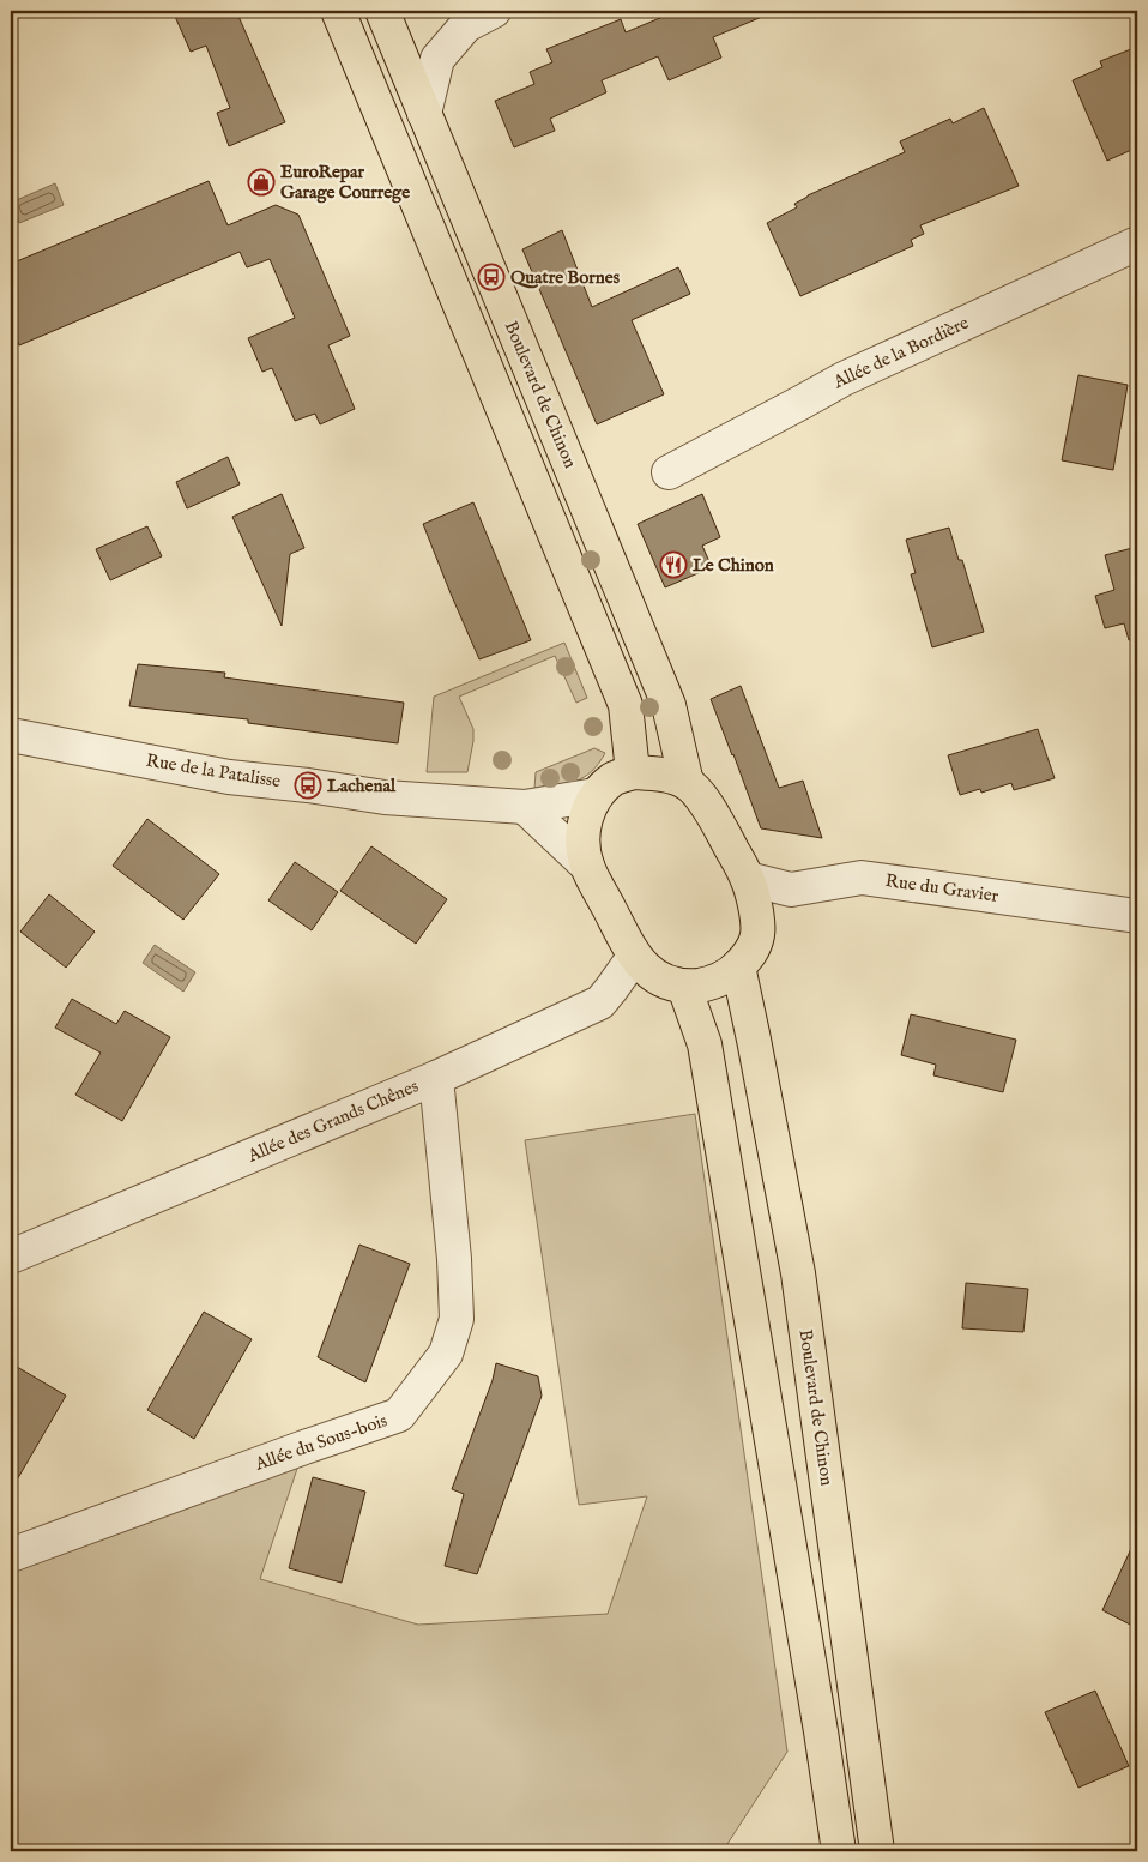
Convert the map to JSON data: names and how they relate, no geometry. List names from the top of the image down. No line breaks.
{"streets":{"main road":["Boulevard de Chinon"],"street":["Allée de la Bordière","Rue de la Patalisse","Rue du Gravier","Allée des Grands Chênes","Allée du Sous-bois"]},"crossings":[["Boulevard de Chinon","Rue de la Patalisse"],["Boulevard de Chinon","Rue du Gravier"],["Boulevard de Chinon","Allée des Grands Chênes"],["Rue de la Patalisse","Rue du Gravier"],["Rue de la Patalisse","Allée des Grands Chênes"],["Rue du Gravier","Allée des Grands Chênes"],["Allée des Grands Chênes","Allée du Sous-bois"]],"places":{"shop":["EuroRepar Garage Courrege"],"bus stop":["Quatre Bornes","Lachenal"],"restaurant":["Le Chinon"]}}
